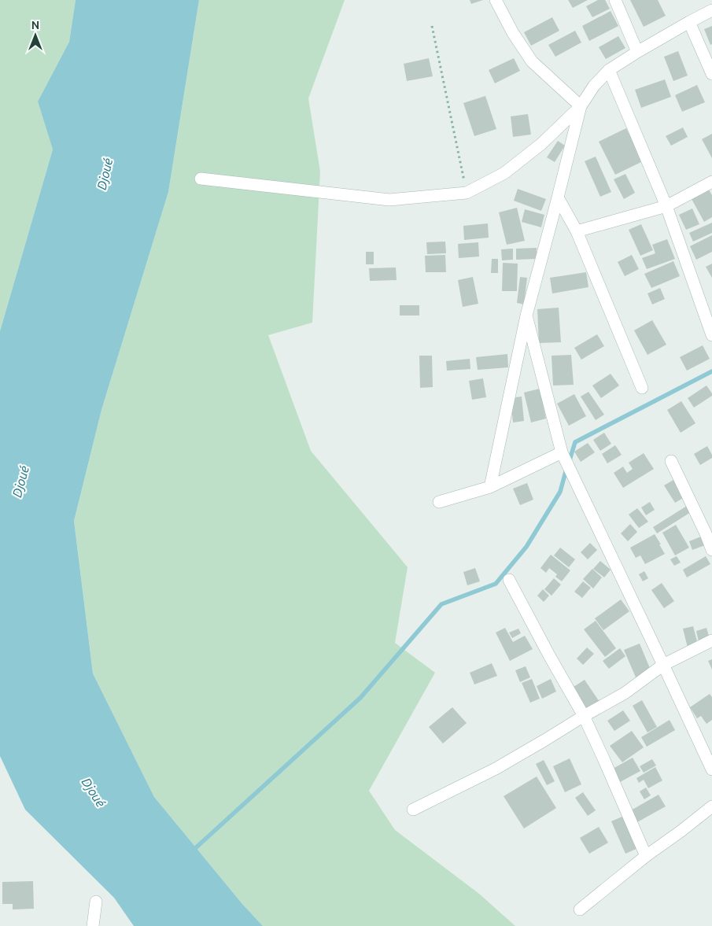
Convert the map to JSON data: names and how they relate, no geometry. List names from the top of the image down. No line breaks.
{"water":["Djoué"],"north":"top"}
